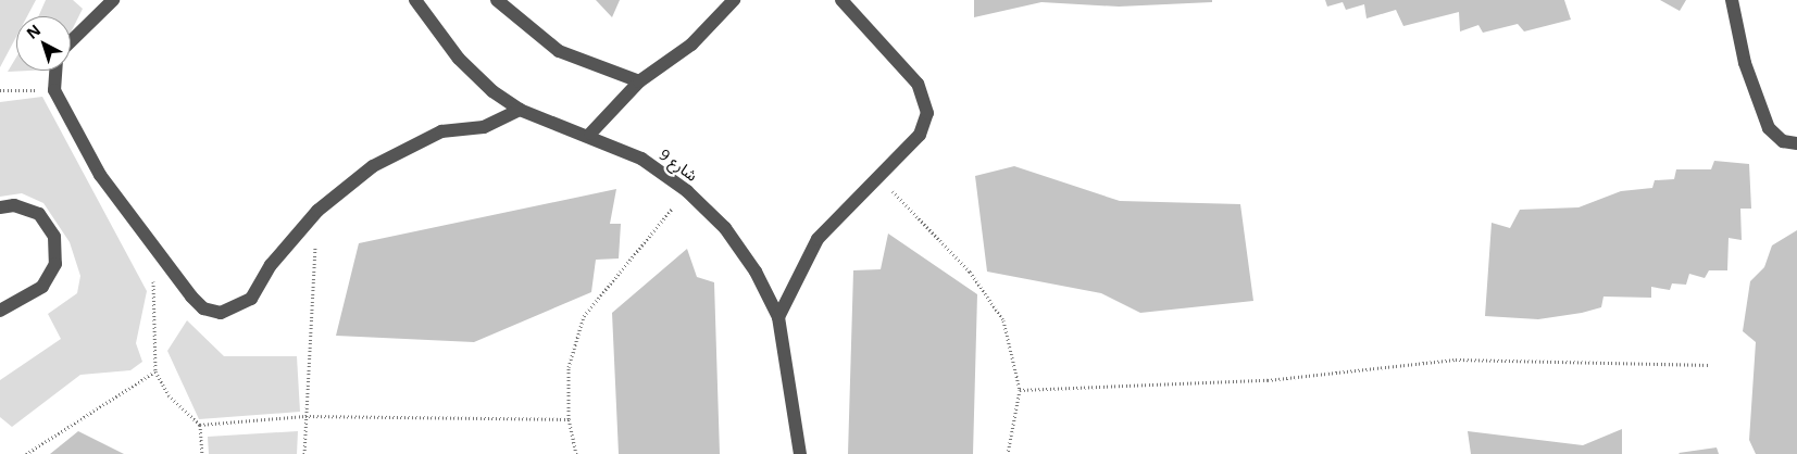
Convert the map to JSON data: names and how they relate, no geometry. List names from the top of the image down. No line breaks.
{"streets":{"street":["شارع 9"]},"north":"top left"}
